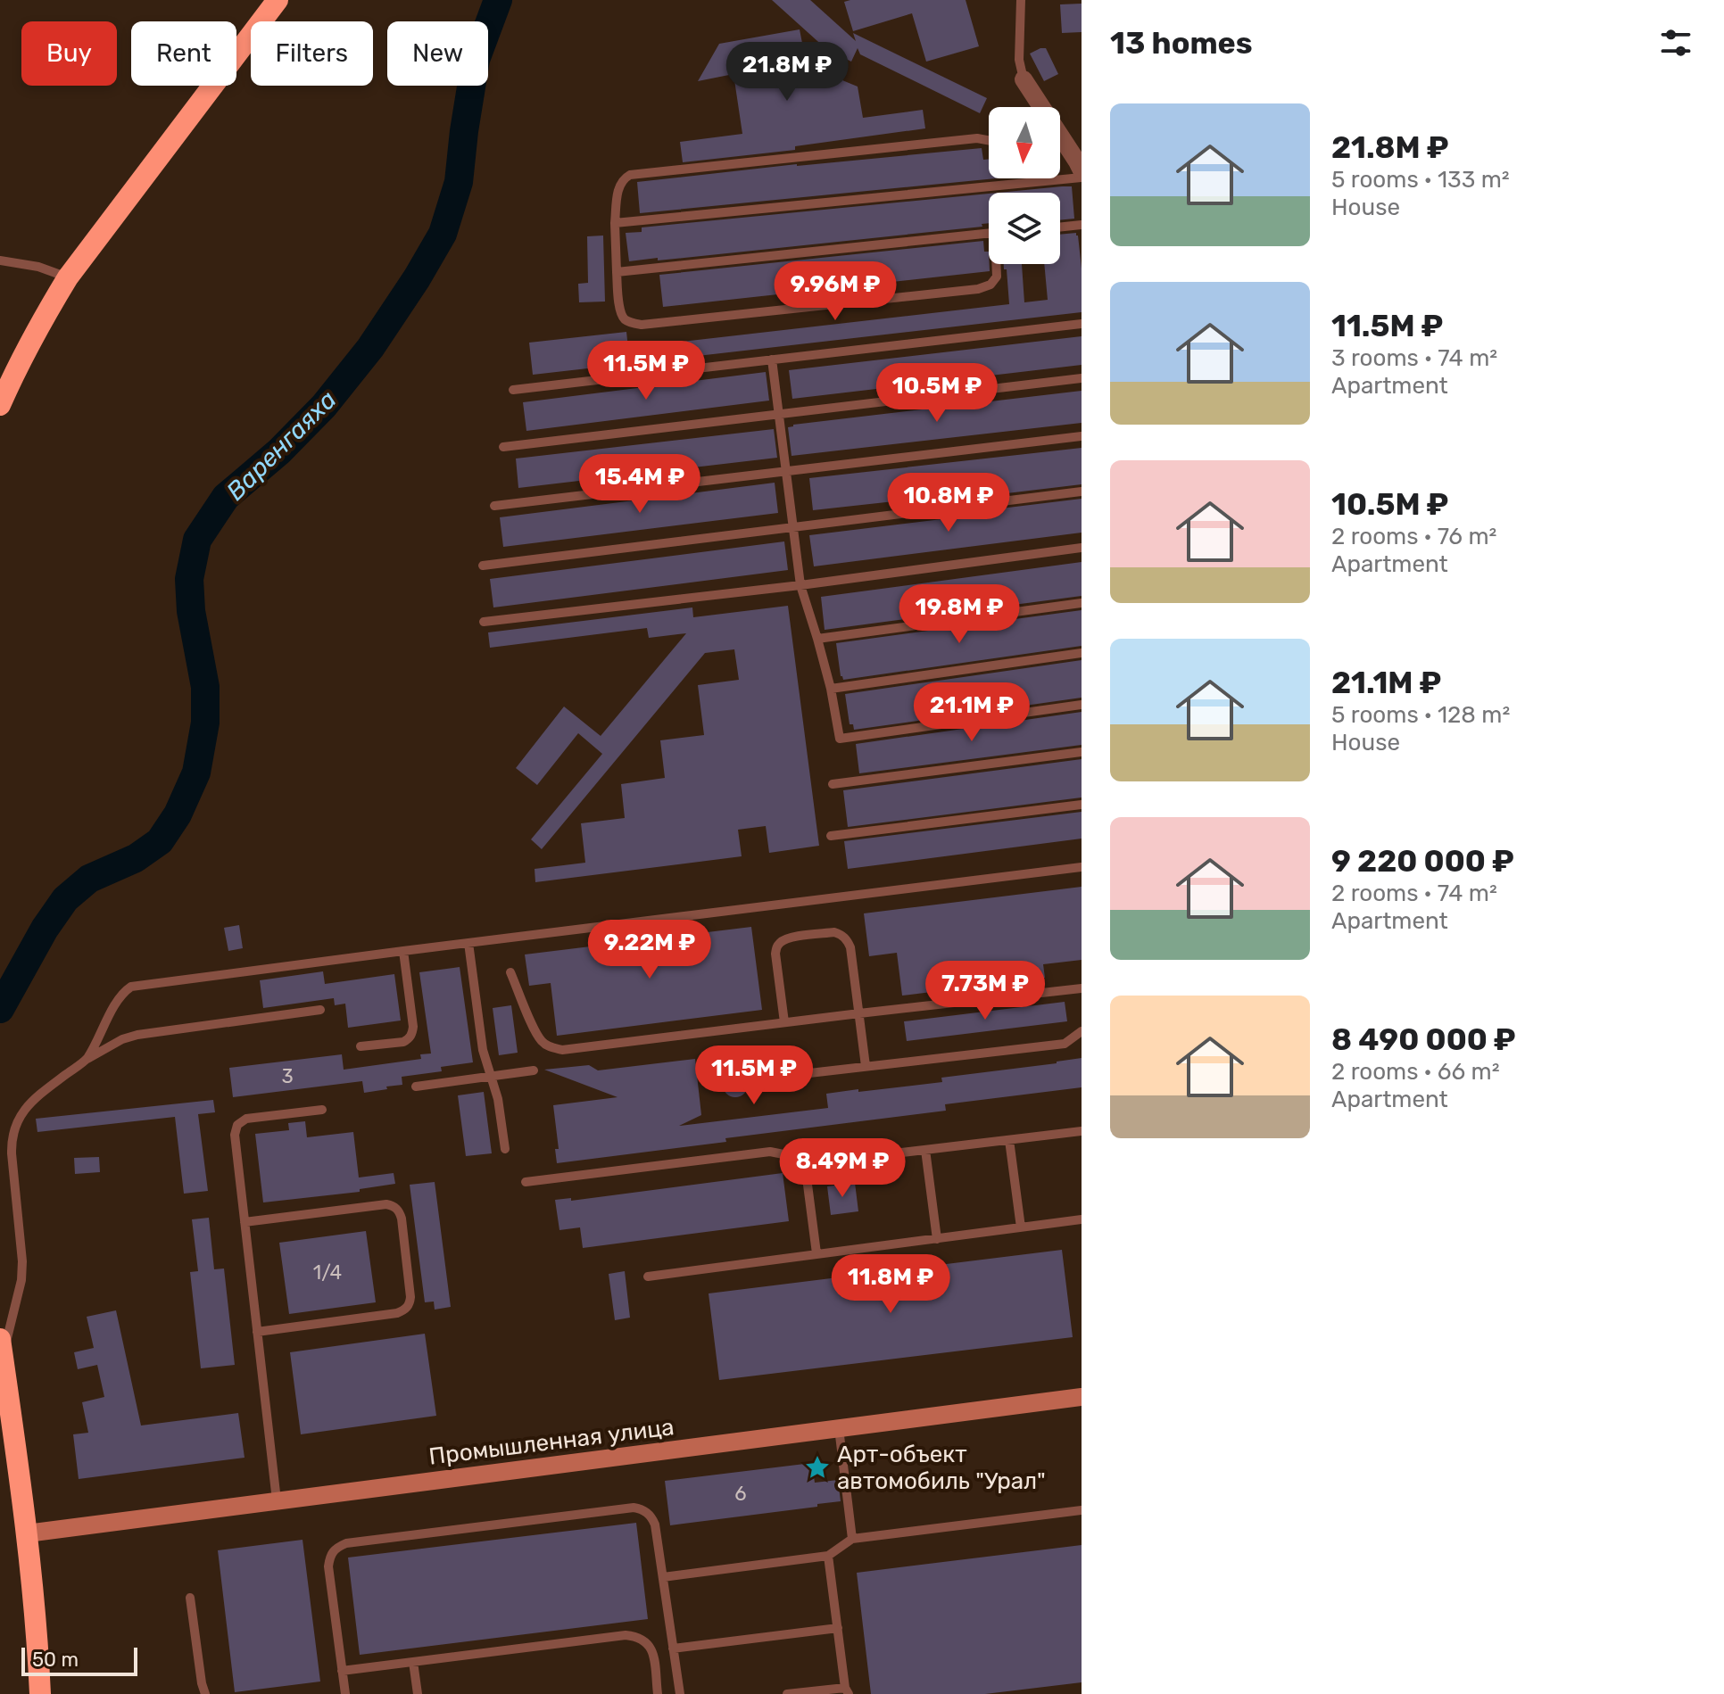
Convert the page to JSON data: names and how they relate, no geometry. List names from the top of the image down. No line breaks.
{"streets":{"main road":["Промышленная улица"]},"water":["Варенгаяха"],"places":{"place":["Арт-объект автомобиль \"Урал\""]},"house_numbers":["3","1/4","6"],"scale_bar":"50 m","north":"bottom","page":{"heading":"13 homes","chip":["Buy","Rent","Filters","New"],"price":["21.8M ₽","9.96M ₽","11.5M ₽","10.5M ₽","15.4M ₽","10.8M ₽","19.8M ₽","21.1M ₽","9.22M ₽","7.73M ₽","11.5M ₽","8.49M ₽","11.8M ₽"],"list":[{"name":"21.8M ₽","note":"5 rooms · 133 m² · House"},{"name":"11.5M ₽","note":"3 rooms · 74 m² · Apartment"},{"name":"10.5M ₽","note":"2 rooms · 76 m² · Apartment"},{"name":"21.1M ₽","note":"5 rooms · 128 m² · House"},{"name":"9 220 000 ₽","note":"2 rooms · 74 m² · Apartment"},{"name":"8 490 000 ₽","note":"2 rooms · 66 m² · Apartment"}],"scale":"50 m"}}
